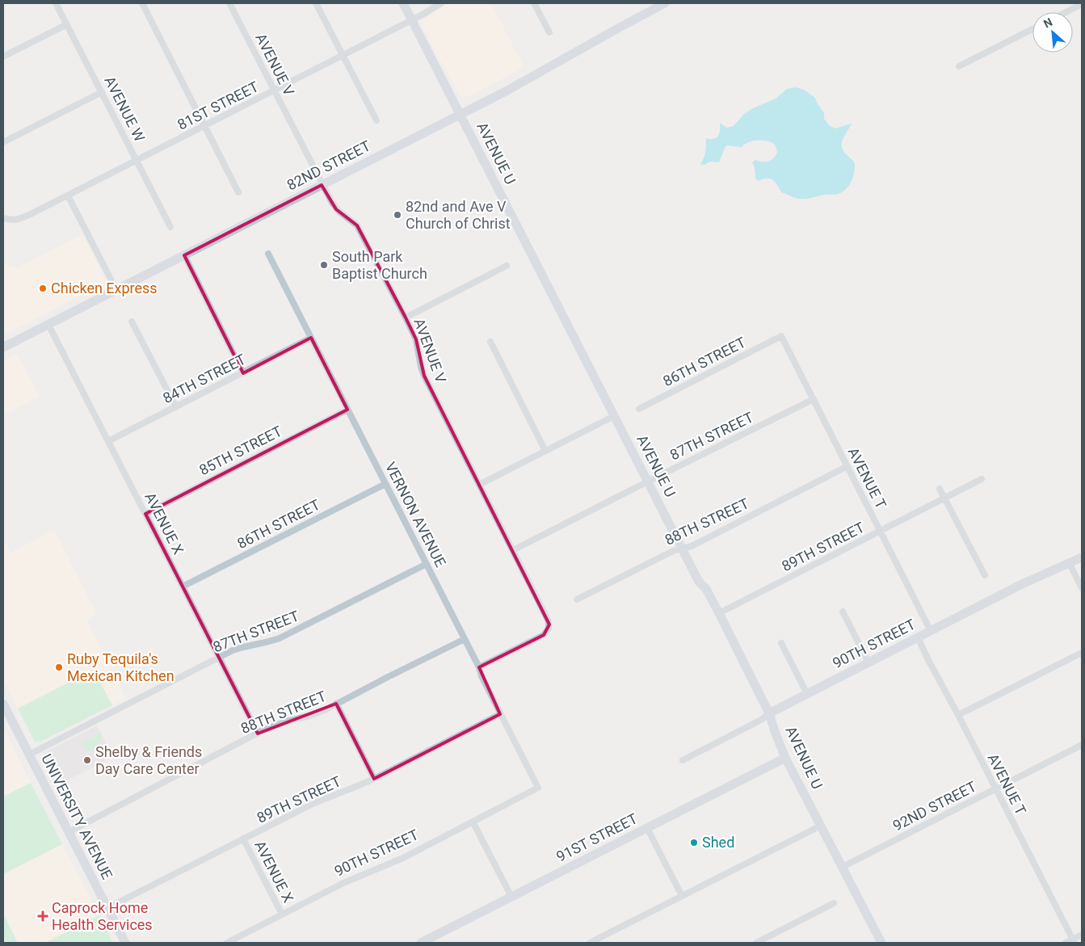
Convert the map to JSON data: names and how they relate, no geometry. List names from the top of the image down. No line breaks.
{"streets":{"street":["AVENUE V","81ST STREET","AVENUE W","AVENUE U","82ND STREET","86TH STREET","84TH STREET","87TH STREET","85TH STREET","AVENUE T","VERNON AVENUE","88TH STREET","AVENUE X","89TH STREET","90TH STREET","92ND STREET","UNIVERSITY AVENUE","91ST STREET"]},"crossings":[["AVENUE V","81ST STREET"],["AVENUE V","82ND STREET"],["AVENUE V","87TH STREET"],["AVENUE V","VERNON AVENUE"],["81ST STREET","AVENUE W"],["81ST STREET","AVENUE U"],["AVENUE U","82ND STREET"],["AVENUE U","87TH STREET"],["AVENUE U","88TH STREET"],["AVENUE U","89TH STREET"],["AVENUE U","90TH STREET"],["AVENUE U","92ND STREET"],["AVENUE U","91ST STREET"],["82ND STREET","AVENUE X"],["86TH STREET","AVENUE T"],["86TH STREET","VERNON AVENUE"],["86TH STREET","AVENUE X"],["84TH STREET","VERNON AVENUE"],["84TH STREET","AVENUE X"],["87TH STREET","AVENUE T"],["87TH STREET","VERNON AVENUE"],["87TH STREET","AVENUE X"],["87TH STREET","UNIVERSITY AVENUE"],["85TH STREET","VERNON AVENUE"],["85TH STREET","AVENUE X"],["AVENUE T","88TH STREET"],["AVENUE T","89TH STREET"],["AVENUE T","90TH STREET"],["AVENUE T","92ND STREET"],["VERNON AVENUE","88TH STREET"],["VERNON AVENUE","89TH STREET"],["VERNON AVENUE","90TH STREET"],["88TH STREET","AVENUE X"],["88TH STREET","UNIVERSITY AVENUE"],["AVENUE X","89TH STREET"],["AVENUE X","90TH STREET"],["89TH STREET","UNIVERSITY AVENUE"]],"places":{"other":["82nd and Ave V Church of Christ","South Park Baptist Church","Chicken Express","Ruby Tequila's Mexican Kitchen","Shelby & Friends Day Care Center","Shed"],"health":["Caprock Home Health Services"]},"north":"top left"}
